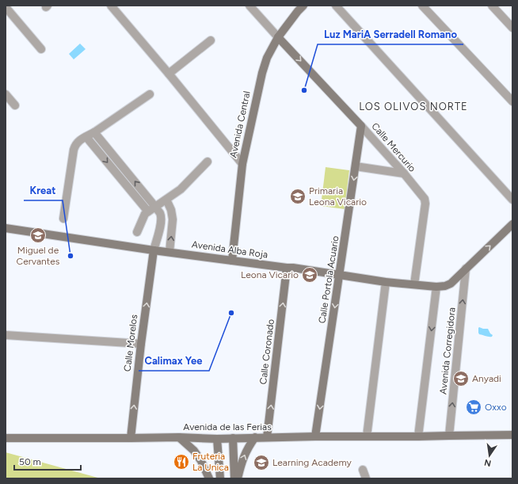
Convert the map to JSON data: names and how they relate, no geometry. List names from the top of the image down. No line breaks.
{"streets":{"street":["Avenida Central","Calle Mercurio","Avenida Alba Roja","Calle Portola Acuario","Calle Morelos","Avenida Corregidora","Calle Coronado","Avenida de las Ferias"]},"crossings":[["Avenida Central","Calle Mercurio"],["Avenida Central","Avenida Alba Roja"],["Calle Mercurio","Avenida Alba Roja"],["Calle Mercurio","Calle Portola Acuario"],["Avenida Alba Roja","Calle Portola Acuario"],["Avenida Alba Roja","Calle Morelos"],["Avenida Alba Roja","Avenida Corregidora"],["Avenida Alba Roja","Calle Coronado"],["Calle Portola Acuario","Avenida de las Ferias"],["Calle Morelos","Avenida de las Ferias"],["Avenida Corregidora","Avenida de las Ferias"],["Calle Coronado","Avenida de las Ferias"]],"one_way":["Calle Morelos","Calle Coronado"],"districts":["LOS OLIVOS NORTE"],"places":{"other":["Luz MariA Serradell Romano","Kreat","Calimax Yee"],"school or university":["Primaria Leona Vicario","Miguel de Cervantes","Leona Vicario","Anyadi","Learning Academy"],"supermarket":["Oxxo"],"restaurant":["Fruteria La Unica"]},"scale_bar":"50 m","north":"bottom"}
